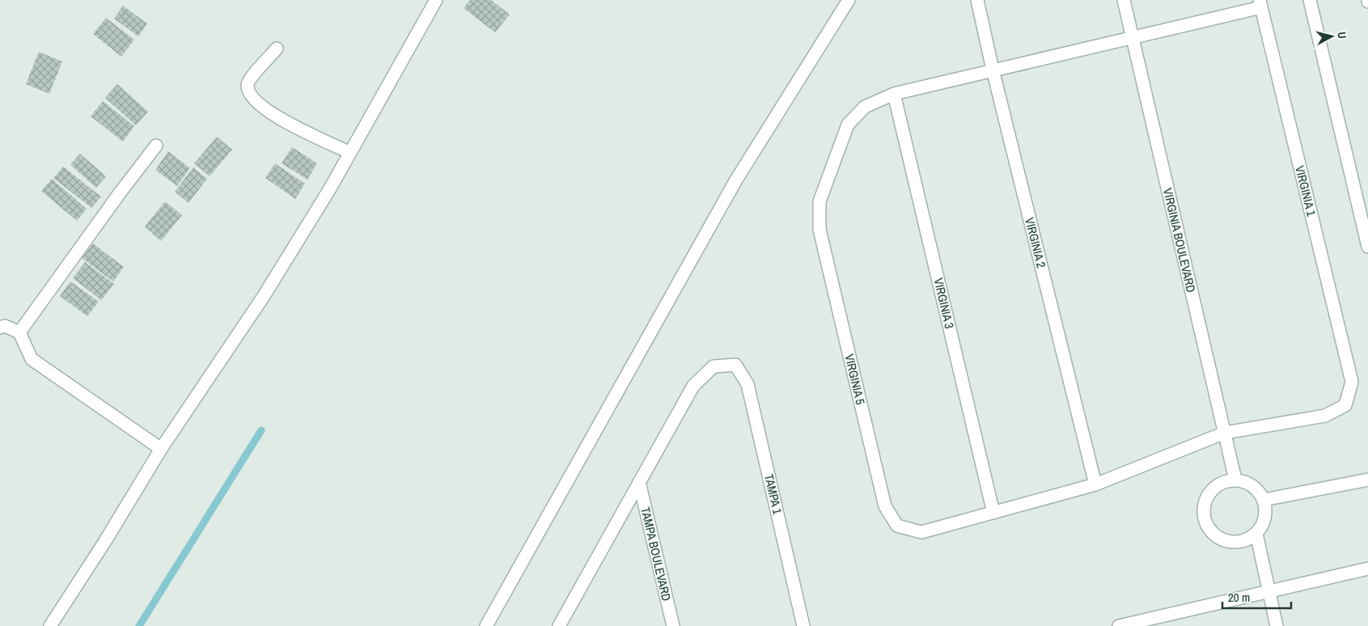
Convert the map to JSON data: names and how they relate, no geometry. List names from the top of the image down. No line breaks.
{"streets":{"street":["VIRGINIA 1","VIRGINIA BOULEVARD","VIRGINIA 2","VIRGINIA 3","VIRGINIA 5","TAMPA 1","TAMPA BOULEVARD"]},"crossings":[["VIRGINIA 1","VIRGINIA BOULEVARD"],["VIRGINIA 1","VIRGINIA 5"],["VIRGINIA BOULEVARD","VIRGINIA 5"],["VIRGINIA 2","VIRGINIA 5"],["VIRGINIA 3","VIRGINIA 5"],["TAMPA 1","TAMPA BOULEVARD"]],"scale_bar":"20 m","north":"right"}
